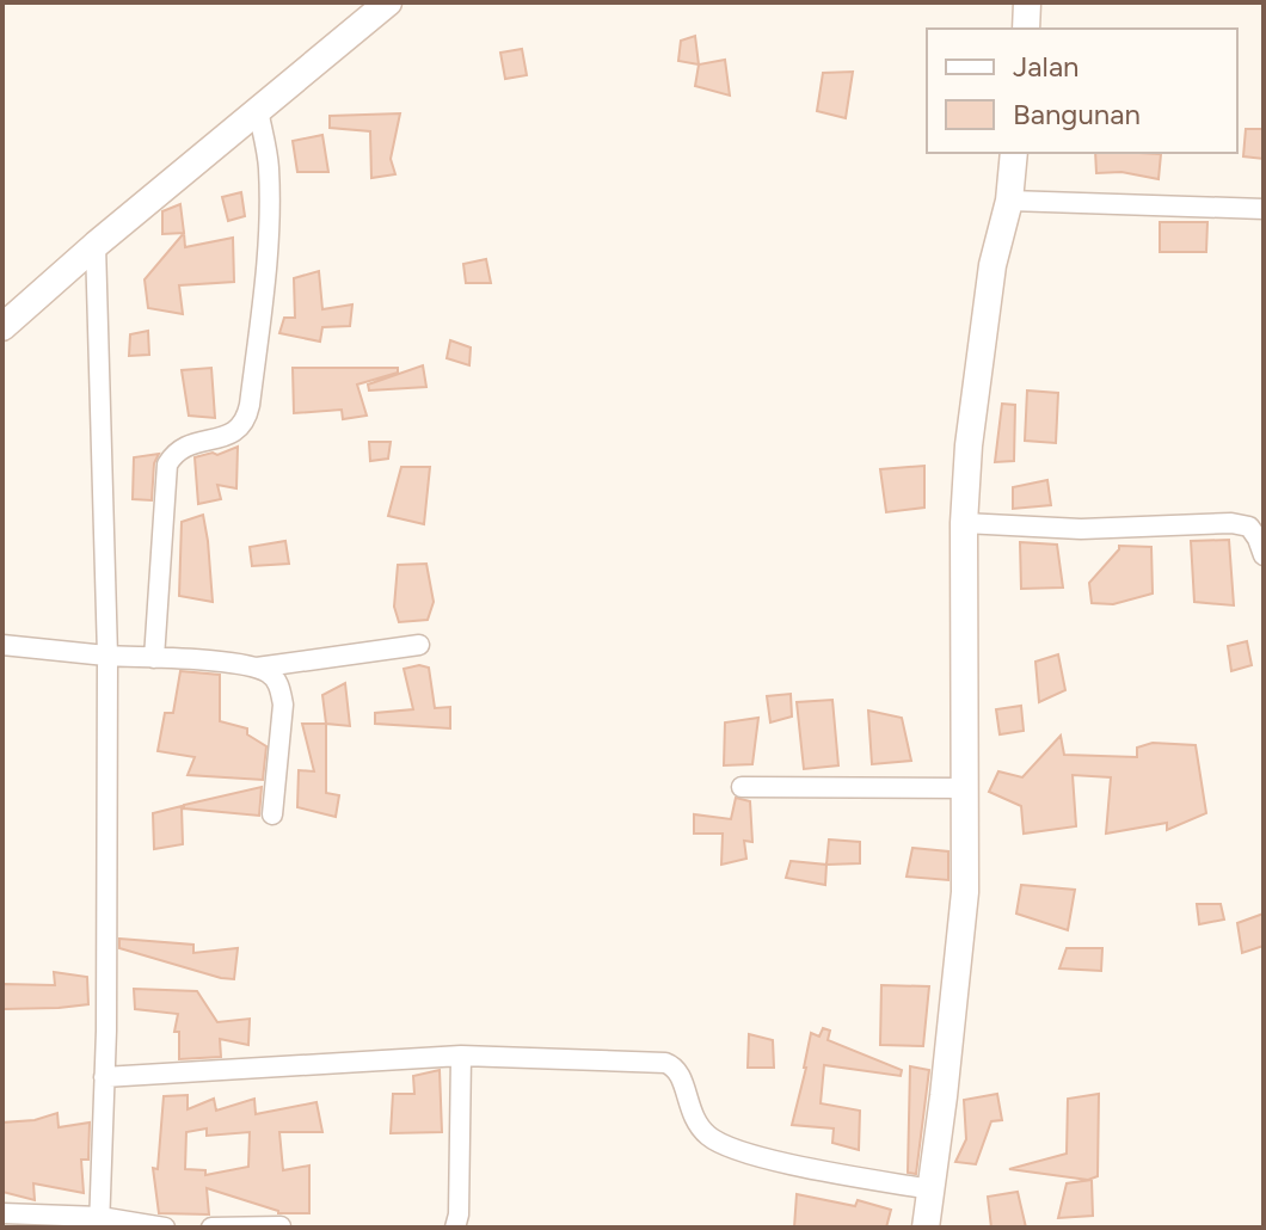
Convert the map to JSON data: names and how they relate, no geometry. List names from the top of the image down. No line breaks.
{"legend":["Jalan","Bangunan"]}
